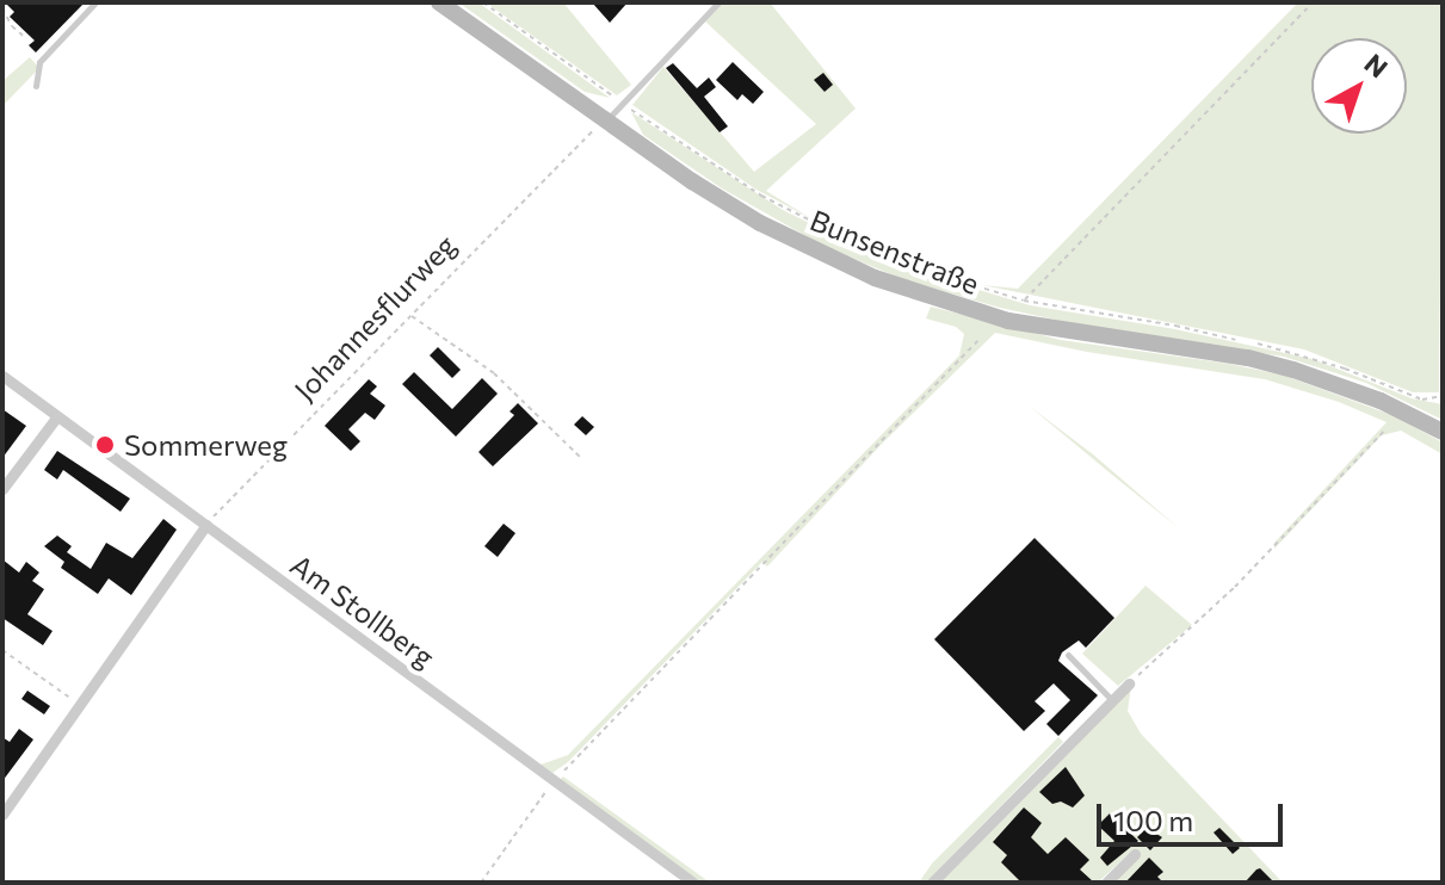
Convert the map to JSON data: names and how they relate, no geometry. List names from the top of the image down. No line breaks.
{"streets":{"main road":["Bunsenstraße"],"street":["Am Stollberg"],"path":["Johannesflurweg"]},"crossings":[["Bunsenstraße","Johannesflurweg"],["Johannesflurweg","Am Stollberg"]],"places":["Sommerweg"],"scale_bar":"100 m","north":"top right"}
